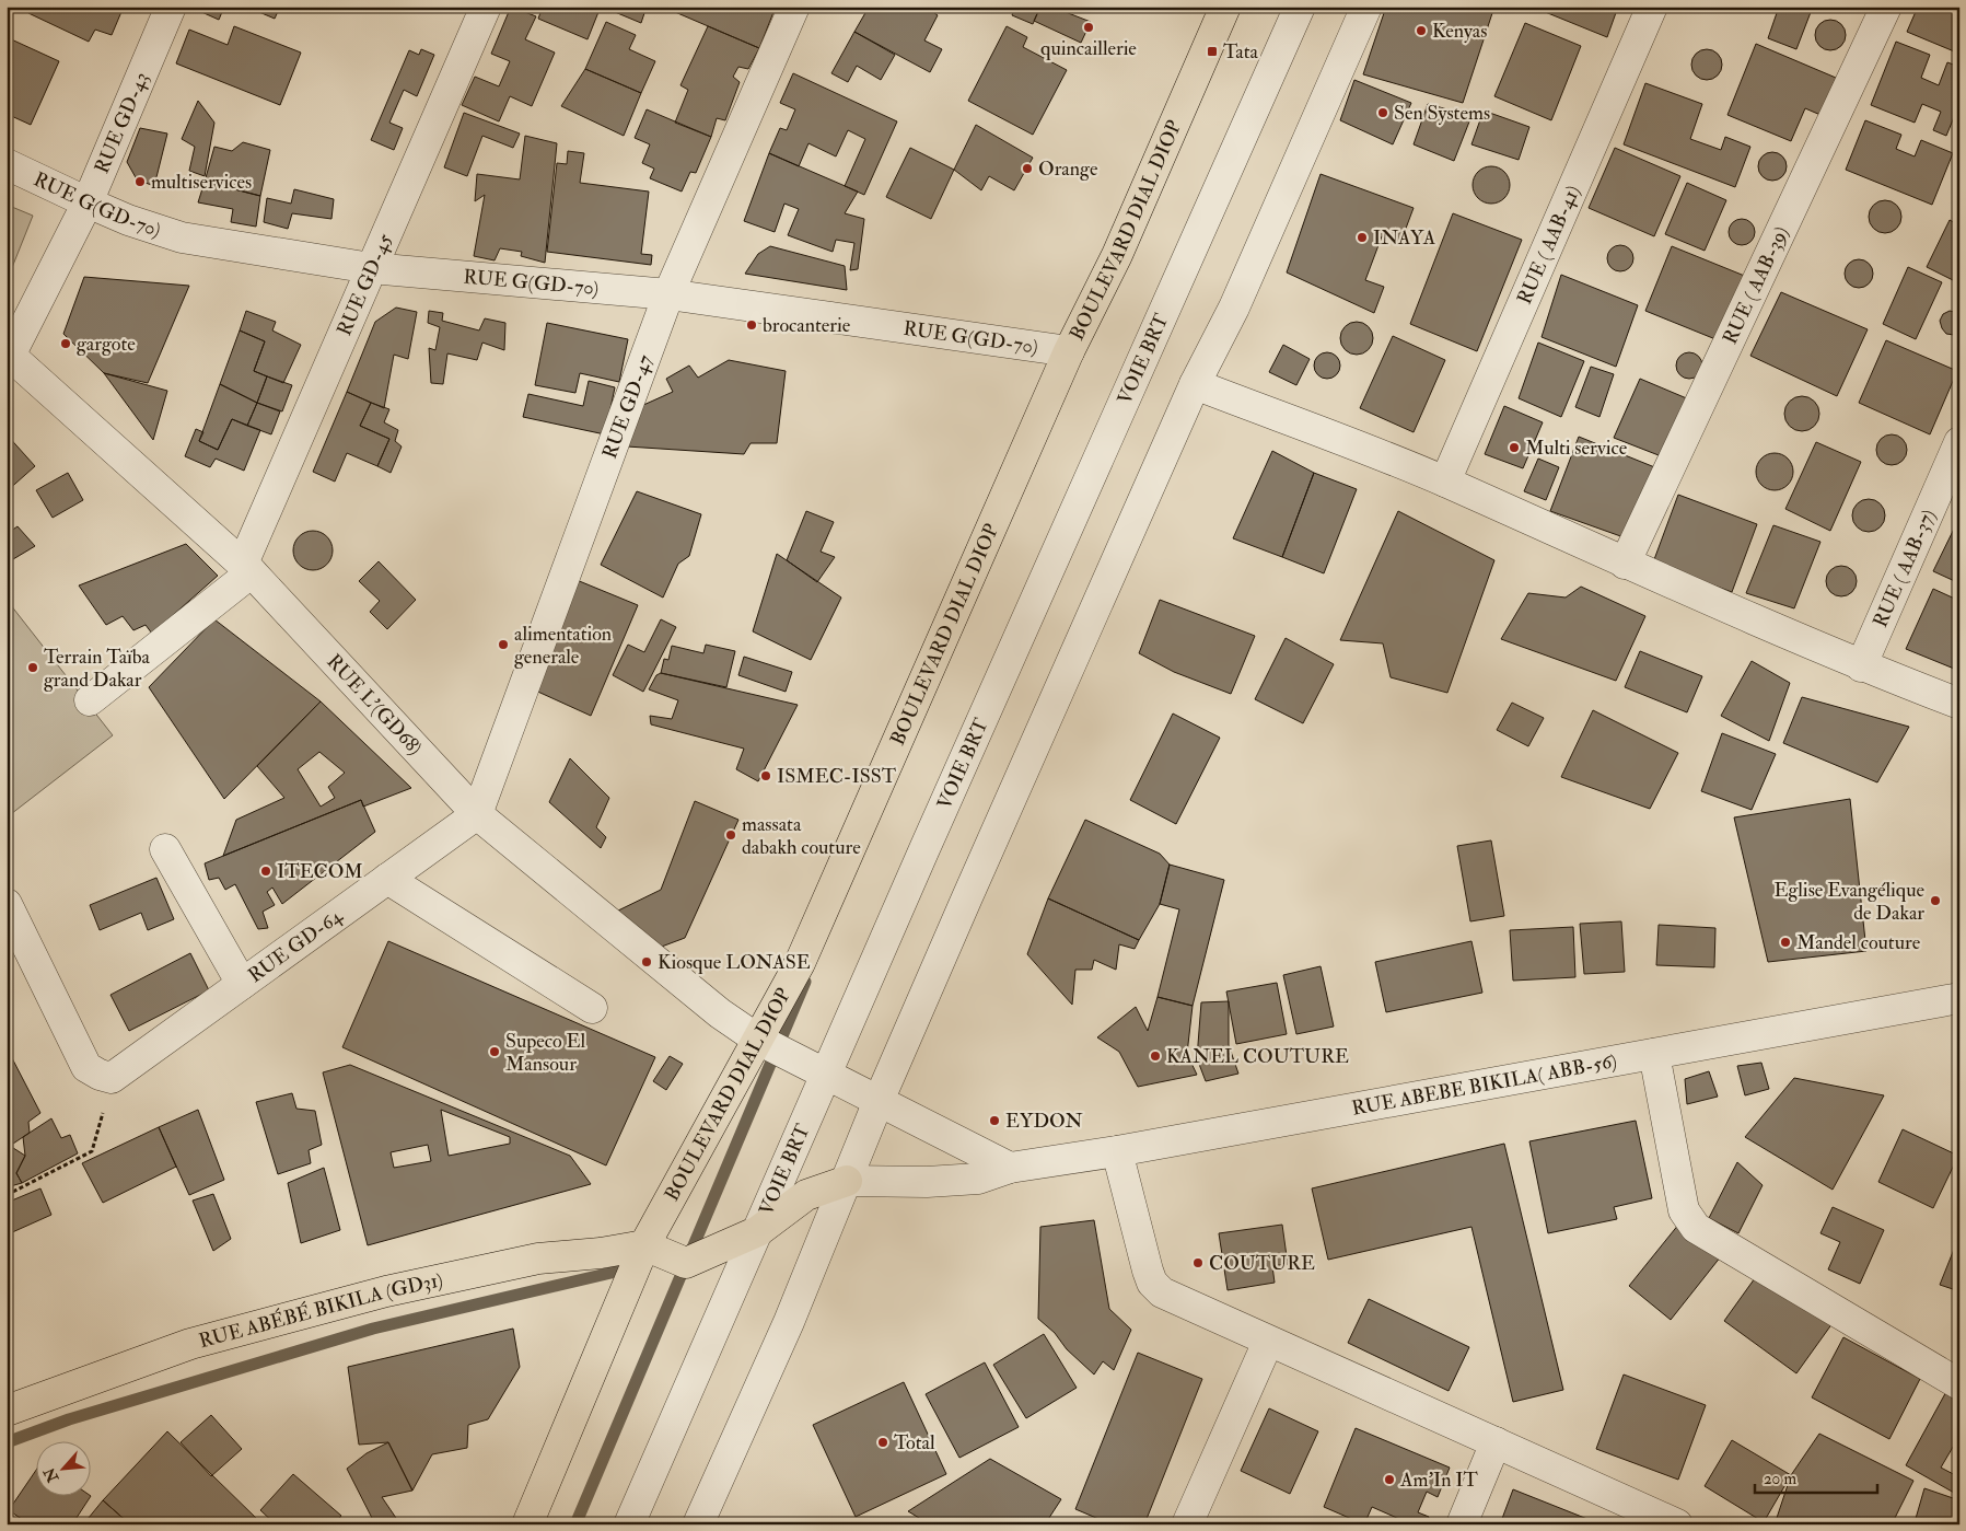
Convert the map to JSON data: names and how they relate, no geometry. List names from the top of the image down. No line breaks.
{"streets":{"main road":["BOULEVARD DIAL DIOP","RUE ABÉBÉ BIKILA (GD31)"],"street":["RUE GD-43","RUE G(GD-70)","RUE ( AAB-41)","RUE GD-45","RUE ( AAB-39)","VOIE BRT","RUE GD-47","RUE ( AAB-37)","RUE L'(GD68)","RUE GD-64","RUE ABEBE BIKILA( ABB-56)"]},"crossings":[["RUE GD-43","RUE G(GD-70)"],["RUE GD-43","RUE L'(GD68)"],["RUE G(GD-70)","BOULEVARD DIAL DIOP"],["RUE G(GD-70)","RUE GD-45"],["RUE G(GD-70)","RUE GD-47"],["BOULEVARD DIAL DIOP","RUE L'(GD68)"],["BOULEVARD DIAL DIOP","RUE ABÉBÉ BIKILA (GD31)"],["RUE GD-45","RUE L'(GD68)"],["RUE GD-47","RUE L'(GD68)"],["RUE GD-47","RUE GD-64"],["RUE L'(GD68)","RUE GD-64"]],"places":{"other":["quincaillerie","Kenyas","Sen Systems","Orange","multiservices","INAYA","brocanterie","gargote","Multi service","alimentation generale","Terrain Taïba grand Dakar","ISMEC-ISST","massata dabakh couture","ITECOM","Eglise Evangélique de Dakar","Mandel couture","Kiosque LONASE","Supeco El Mansour","KANEL COUTURE","EYDON","COUTURE","Total","Am'In IT"],"transit":["Tata"]},"scale_bar":"20 m","north":"bottom left"}
